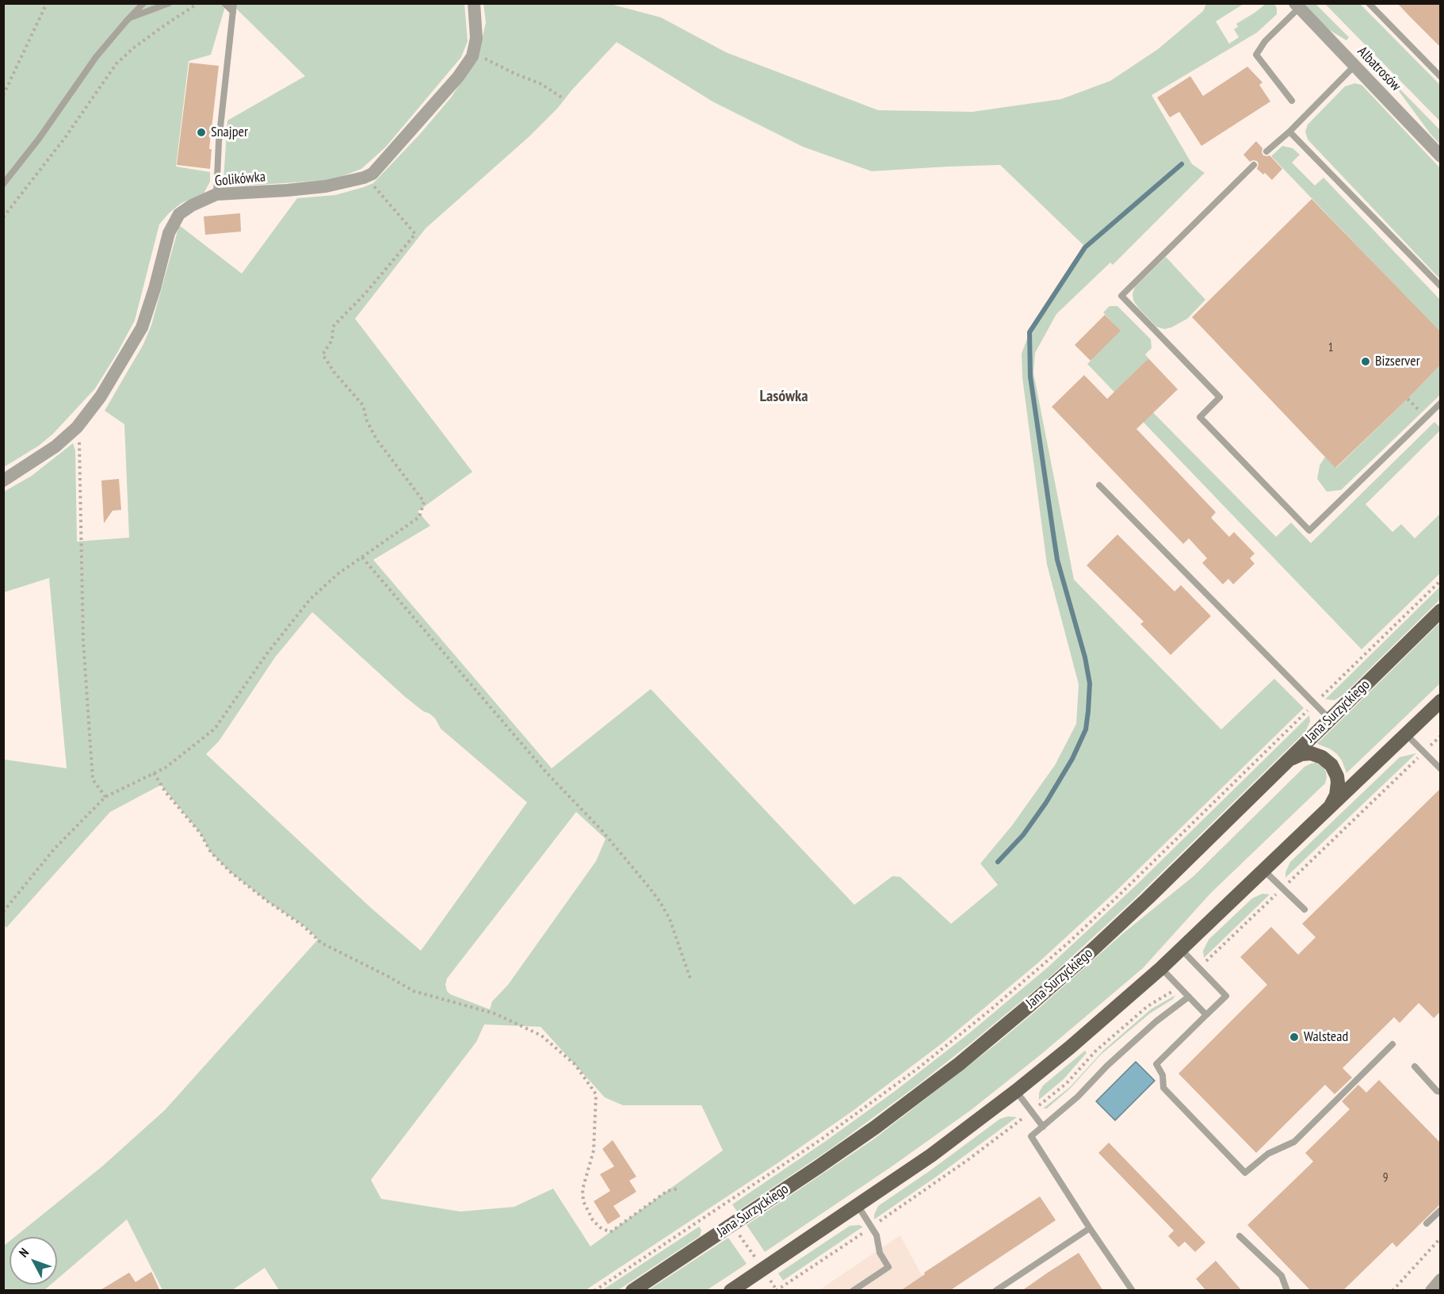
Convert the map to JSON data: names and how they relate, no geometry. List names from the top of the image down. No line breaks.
{"streets":{"main road":["Jana Surzyckiego"],"street":["Albatrosów","Golikówka"]},"districts":["Lasówka"],"places":["Snajper","Bizserver","Walstead"],"house_numbers":["1","9"],"north":"top left"}
